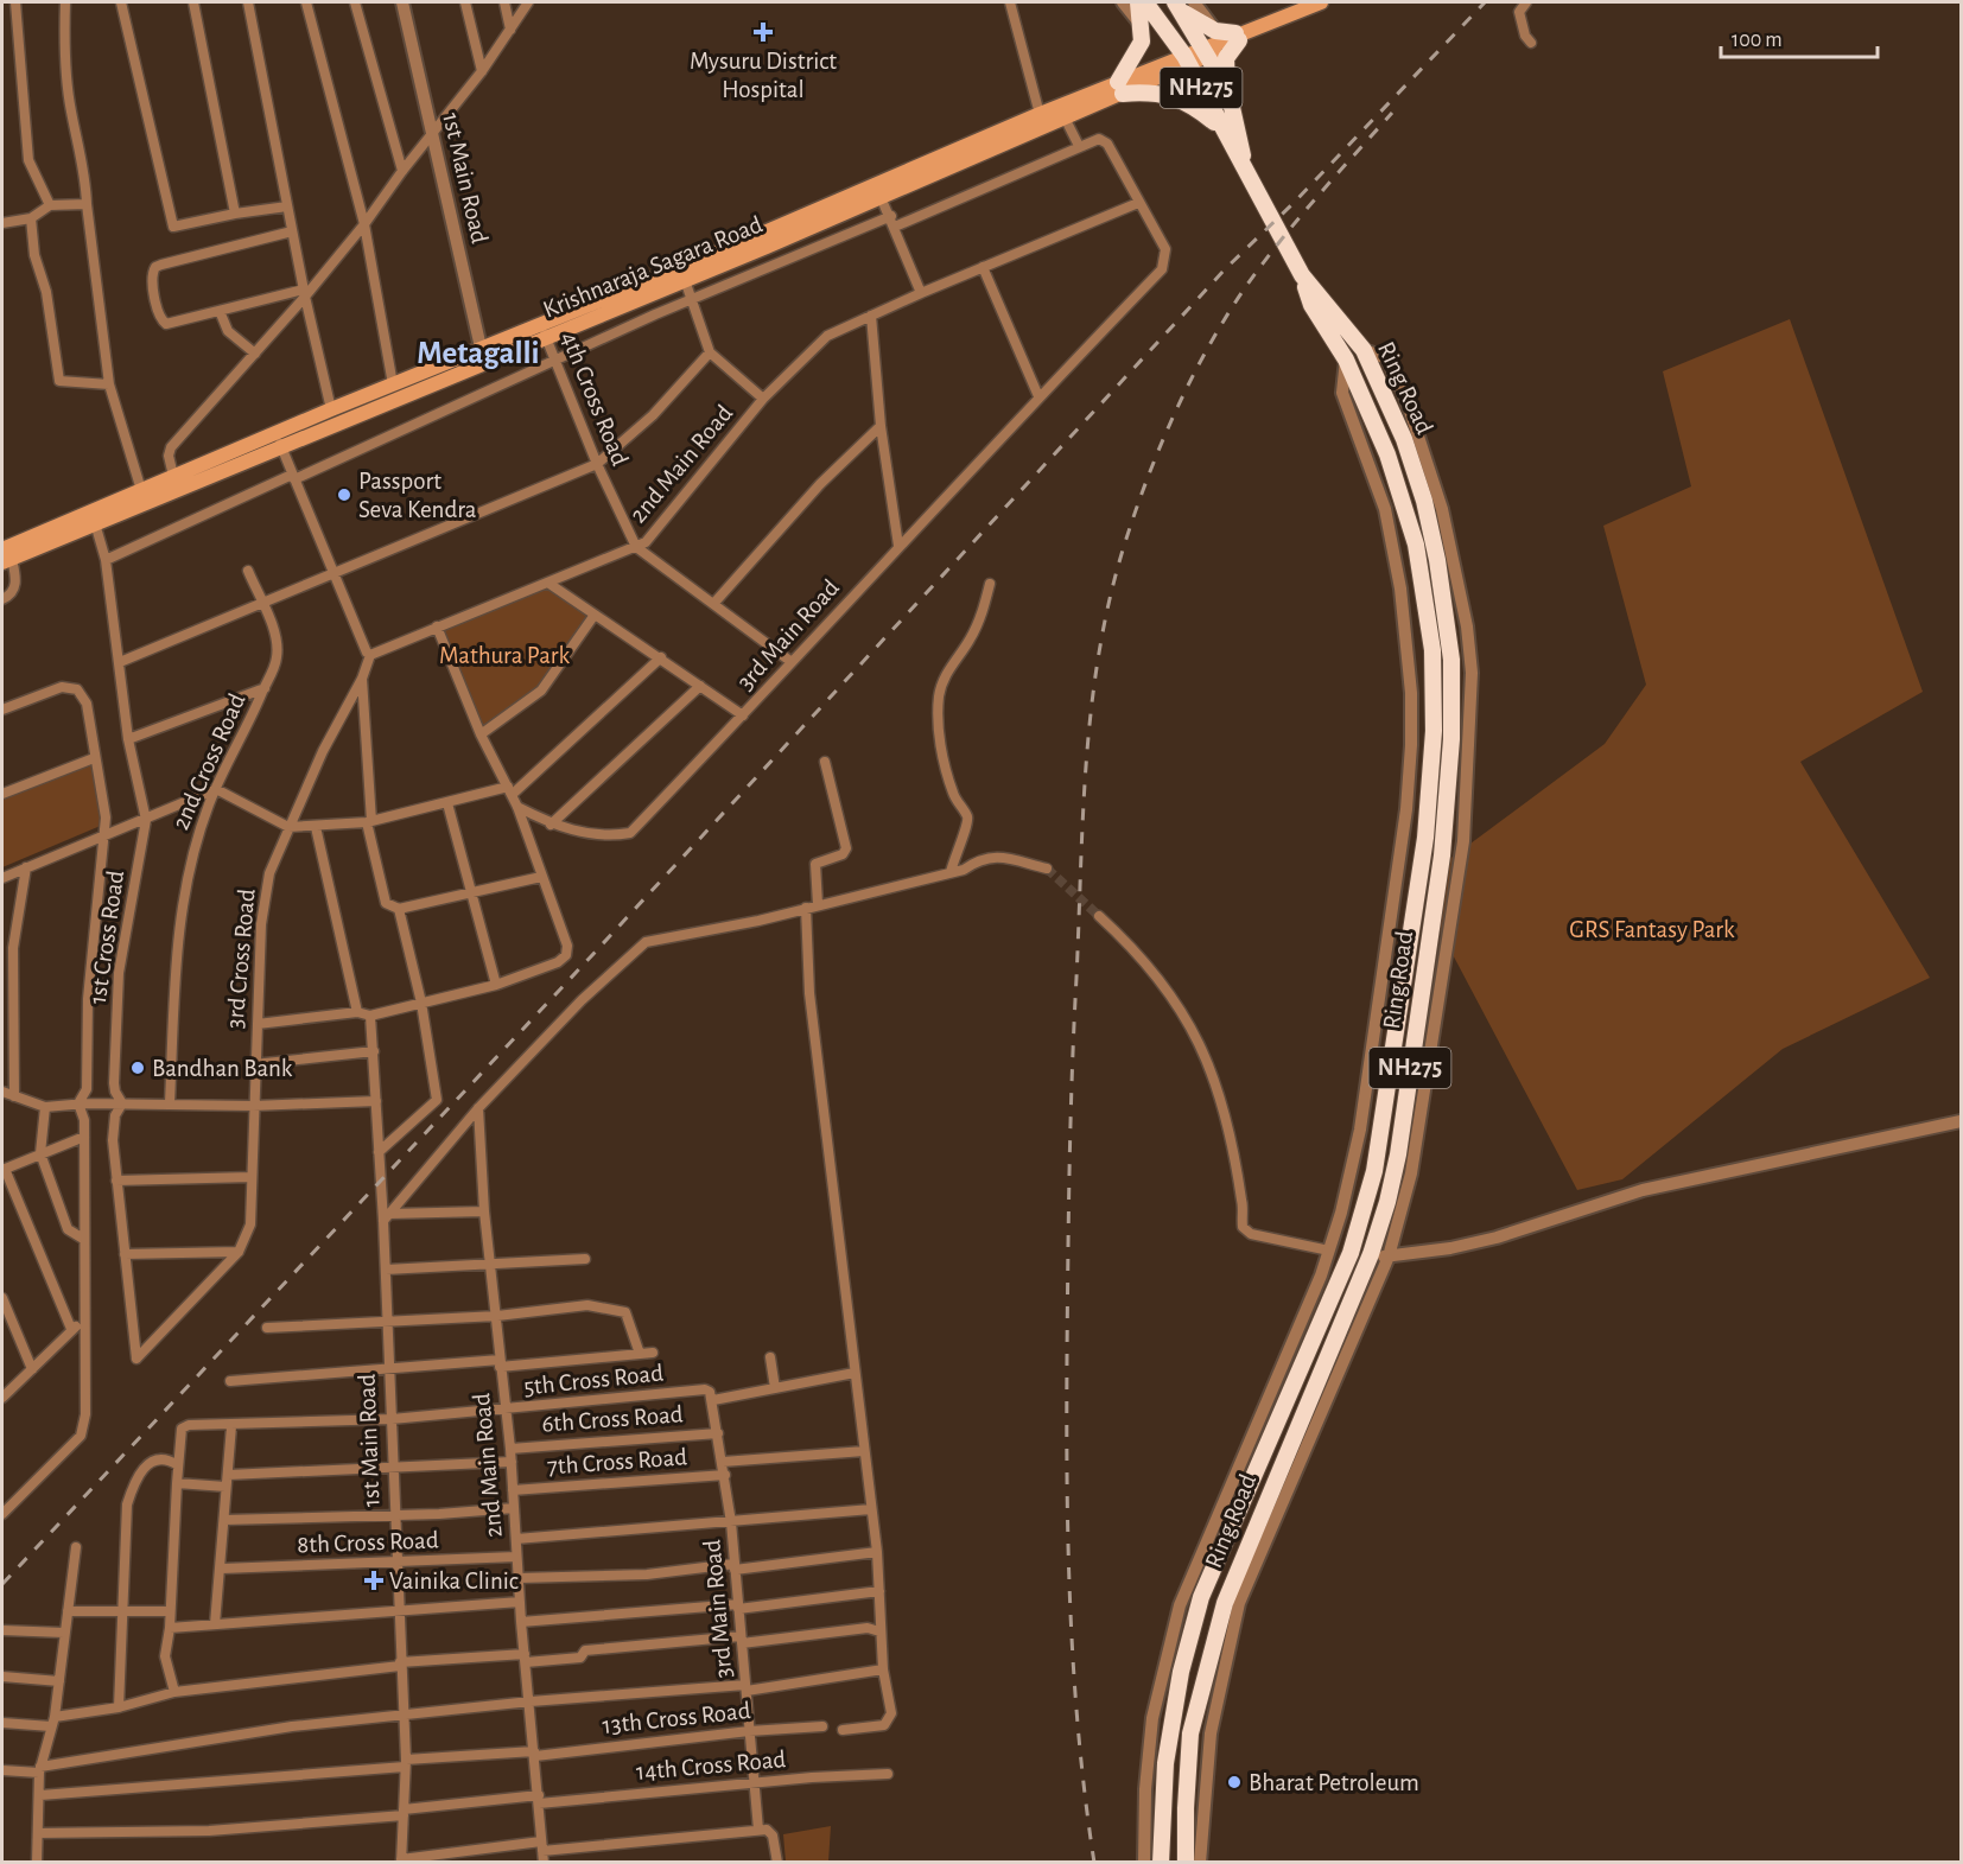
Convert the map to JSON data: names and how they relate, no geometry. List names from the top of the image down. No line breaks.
{"streets":{"highway":["NH275","Ring Road"],"main road":["Krishnaraja Sagara Road"],"street":["1st Main Road","4th Cross Road","2nd Main Road","3rd Main Road","2nd Cross Road","1st Cross Road","3rd Cross Road","5th Cross Road","6th Cross Road","7th Cross Road","8th Cross Road","13th Cross Road","14th Cross Road"]},"crossings":[["1st Main Road","Krishnaraja Sagara Road"],["1st Main Road","5th Cross Road"],["1st Main Road","8th Cross Road"],["1st Main Road","13th Cross Road"],["1st Main Road","14th Cross Road"],["Krishnaraja Sagara Road","4th Cross Road"],["Krishnaraja Sagara Road","1st Cross Road"],["4th Cross Road","2nd Main Road"],["4th Cross Road","3rd Main Road"],["2nd Main Road","3rd Main Road"],["2nd Main Road","3rd Cross Road"],["2nd Main Road","5th Cross Road"],["2nd Main Road","6th Cross Road"],["2nd Main Road","7th Cross Road"],["2nd Main Road","8th Cross Road"],["2nd Main Road","13th Cross Road"],["2nd Main Road","14th Cross Road"],["3rd Main Road","5th Cross Road"],["3rd Main Road","6th Cross Road"],["3rd Main Road","7th Cross Road"],["3rd Main Road","13th Cross Road"],["3rd Main Road","14th Cross Road"],["1st Cross Road","3rd Cross Road"]],"districts":["Metagalli"],"parks":["Mathura Park","GRS Fantasy Park"],"places":{"health":["Mysuru District Hospital","Vainika Clinic"],"other":["Passport Seva Kendra","Bandhan Bank","Bharat Petroleum"]},"scale_bar":"100 m"}
